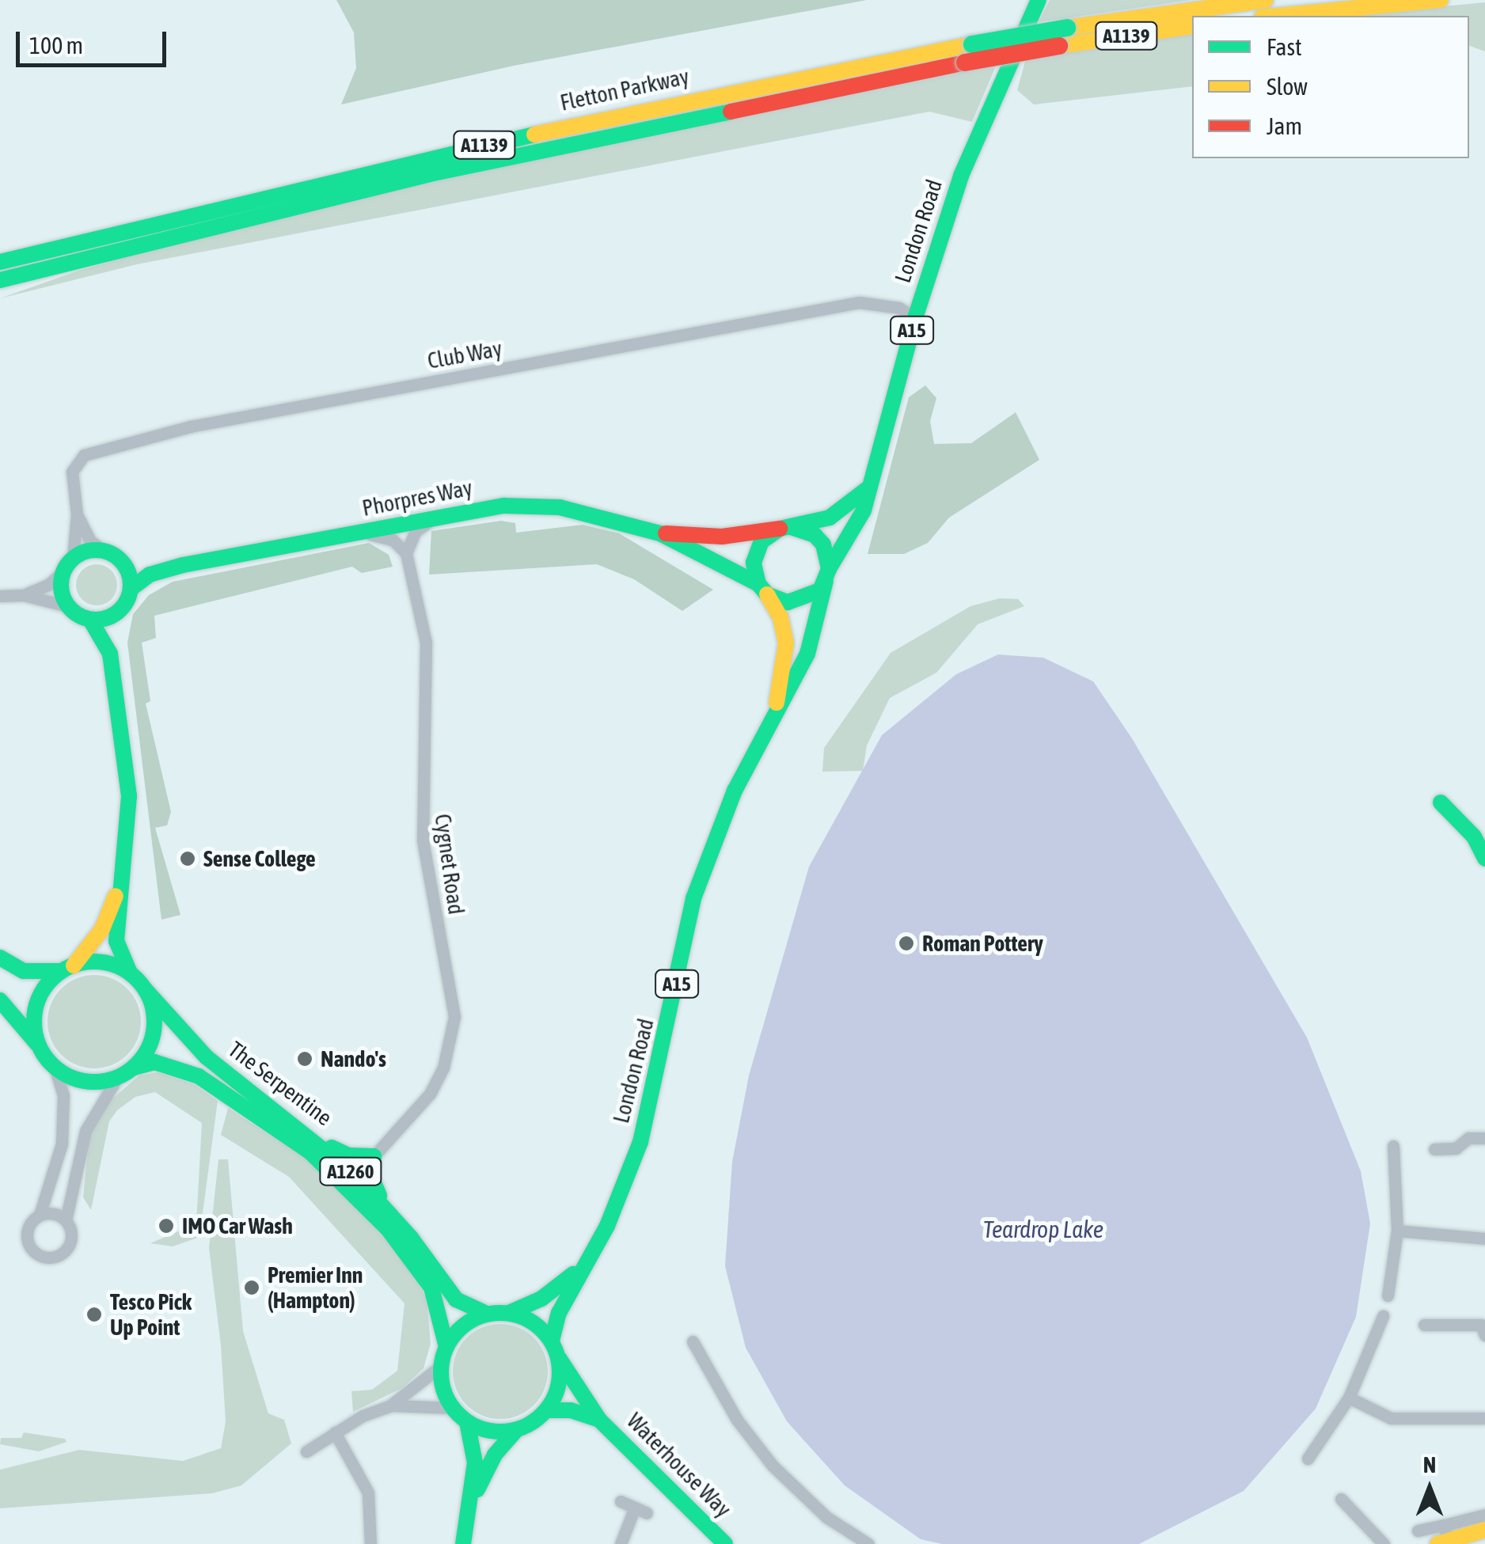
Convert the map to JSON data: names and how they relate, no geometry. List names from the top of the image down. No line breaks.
{"streets":{"main road":["A1139","Fletton Parkway","London Road","A15","Phorpres Way","The Serpentine","A1260","Waterhouse Way"],"street":["Club Way","Cygnet Road"]},"crossings":[["London Road","A15"],["London Road","Club Way"],["London Road","Phorpres Way"],["London Road","The Serpentine"],["London Road","Waterhouse Way"],["A15","Phorpres Way"],["Club Way","Phorpres Way"],["The Serpentine","Waterhouse Way"]],"water":["Teardrop Lake"],"places":["Sense College","Roman Pottery","Nando's","IMO Car Wash","Premier Inn (Hampton)","Tesco Pick Up Point"],"legend":["Fast","Slow","Jam"],"scale_bar":"100 m","north":"top"}
